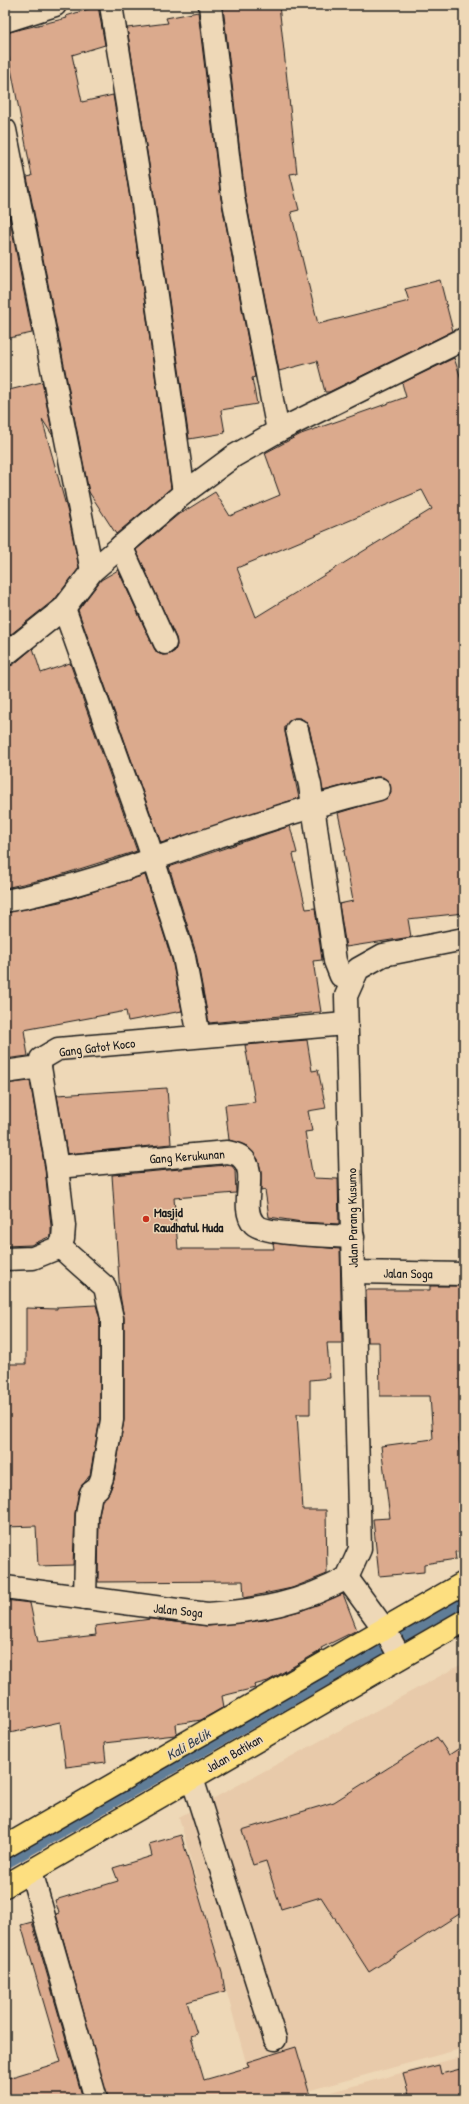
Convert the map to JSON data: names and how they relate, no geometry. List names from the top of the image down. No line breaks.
{"streets":{"main road":["Jalan Batikan"],"street":["Gang Gatot Koco","Gang Kerukunan","Jalan Parang Kusumo","Jalan Soga"]},"crossings":[["Gang Gatot Koco","Jalan Parang Kusumo"],["Gang Kerukunan","Jalan Parang Kusumo"],["Jalan Parang Kusumo","Jalan Soga"]],"water":["Kali Belik"],"places":["Masjid Raudhatul Huda"]}
